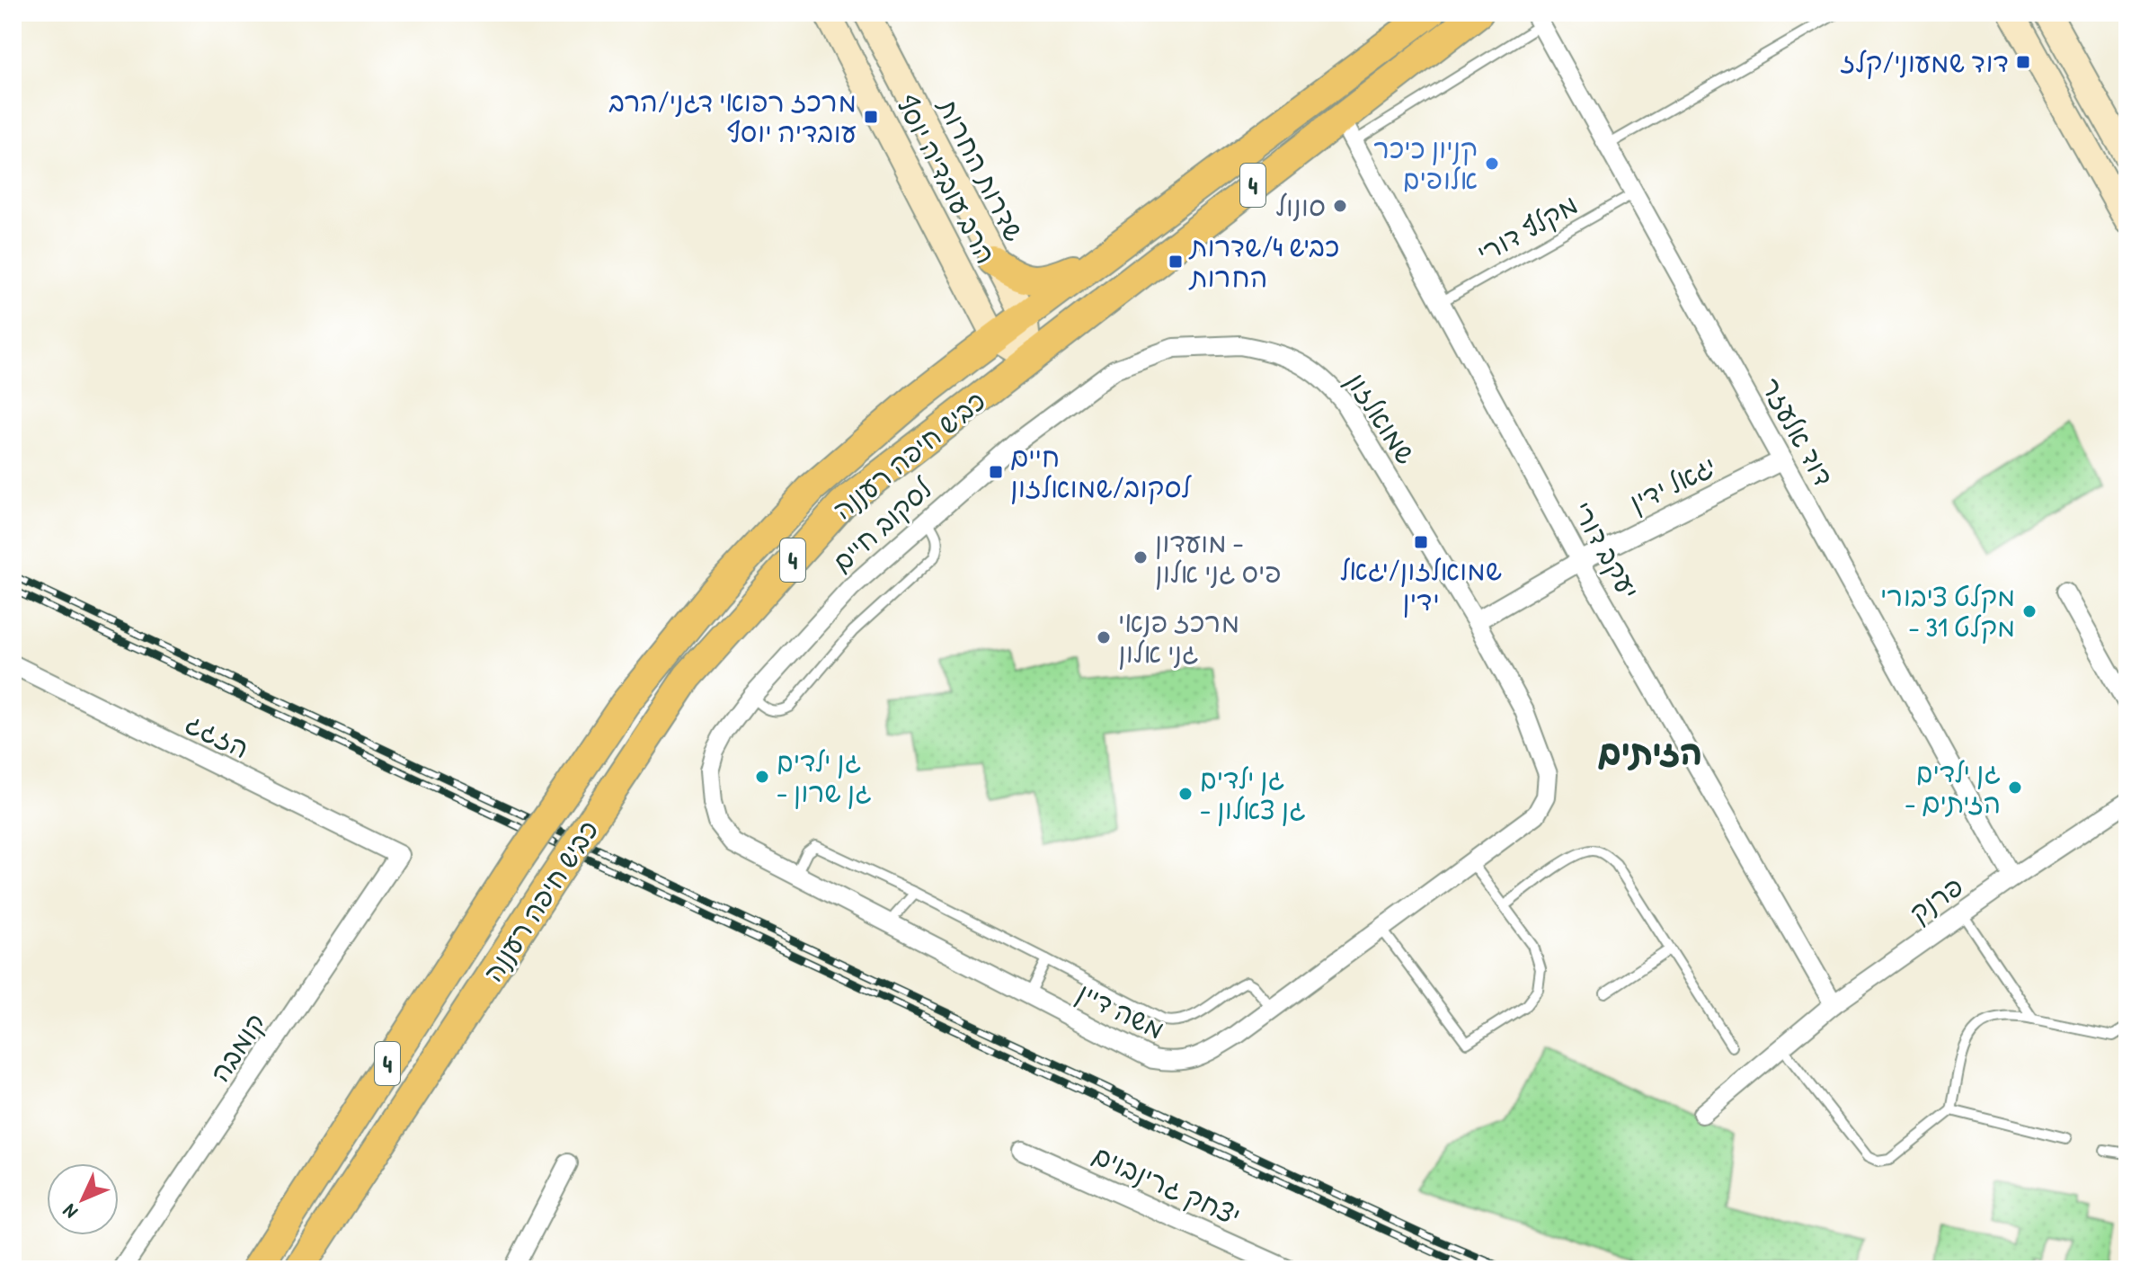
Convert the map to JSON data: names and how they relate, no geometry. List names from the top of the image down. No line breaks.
{"streets":{"highway":["4","כביש חיפה רעננה"],"main road":["שדרות החרות","הרב עובדיה יוסף"],"street":["שמואלזון","דוד אלעזר","יגאל ידין","לסקוב חיים","יעקב דורי","הזגג","פרנק","משה דיין","קומבה","יצחק גרינבוים"],"lane":["מקלף דורי"]},"crossings":[["שדרות החרות","כביש חיפה רעננה"],["הרב עובדיה יוסף","כביש חיפה רעננה"],["מקלף דורי","דוד אלעזר"],["מקלף דורי","יעקב דורי"],["שמואלזון","יגאל ידין"],["שמואלזון","לסקוב חיים"],["שמואלזון","משה דיין"],["דוד אלעזר","יגאל ידין"],["דוד אלעזר","פרנק"],["כביש חיפה רעננה","יעקב דורי"],["יגאל ידין","יעקב דורי"],["יגאל ידין","משה דיין"],["לסקוב חיים","משה דיין"],["יעקב דורי","פרנק"],["הזגג","קומבה"]],"districts":["הזיתים"],"places":{"transit":["דוד שמעוני/קלז","מרכז רפואי דגני/הרב עובדיה יוסף","כביש 4/שדרות החרות","חיים לסקוב/שמואלזון","שמואלזון/יגאל ידין"],"other":["קניון כיכר אלופים","סונול","מועדון - פיס גני אלון","מקלט ציבורי - מקלט 31","מרכז פנאי גני אלון","גן ילדים - גן שרון","גן ילדים - הזיתים","גן ילדים - גן צאלון"]},"north":"bottom left"}
